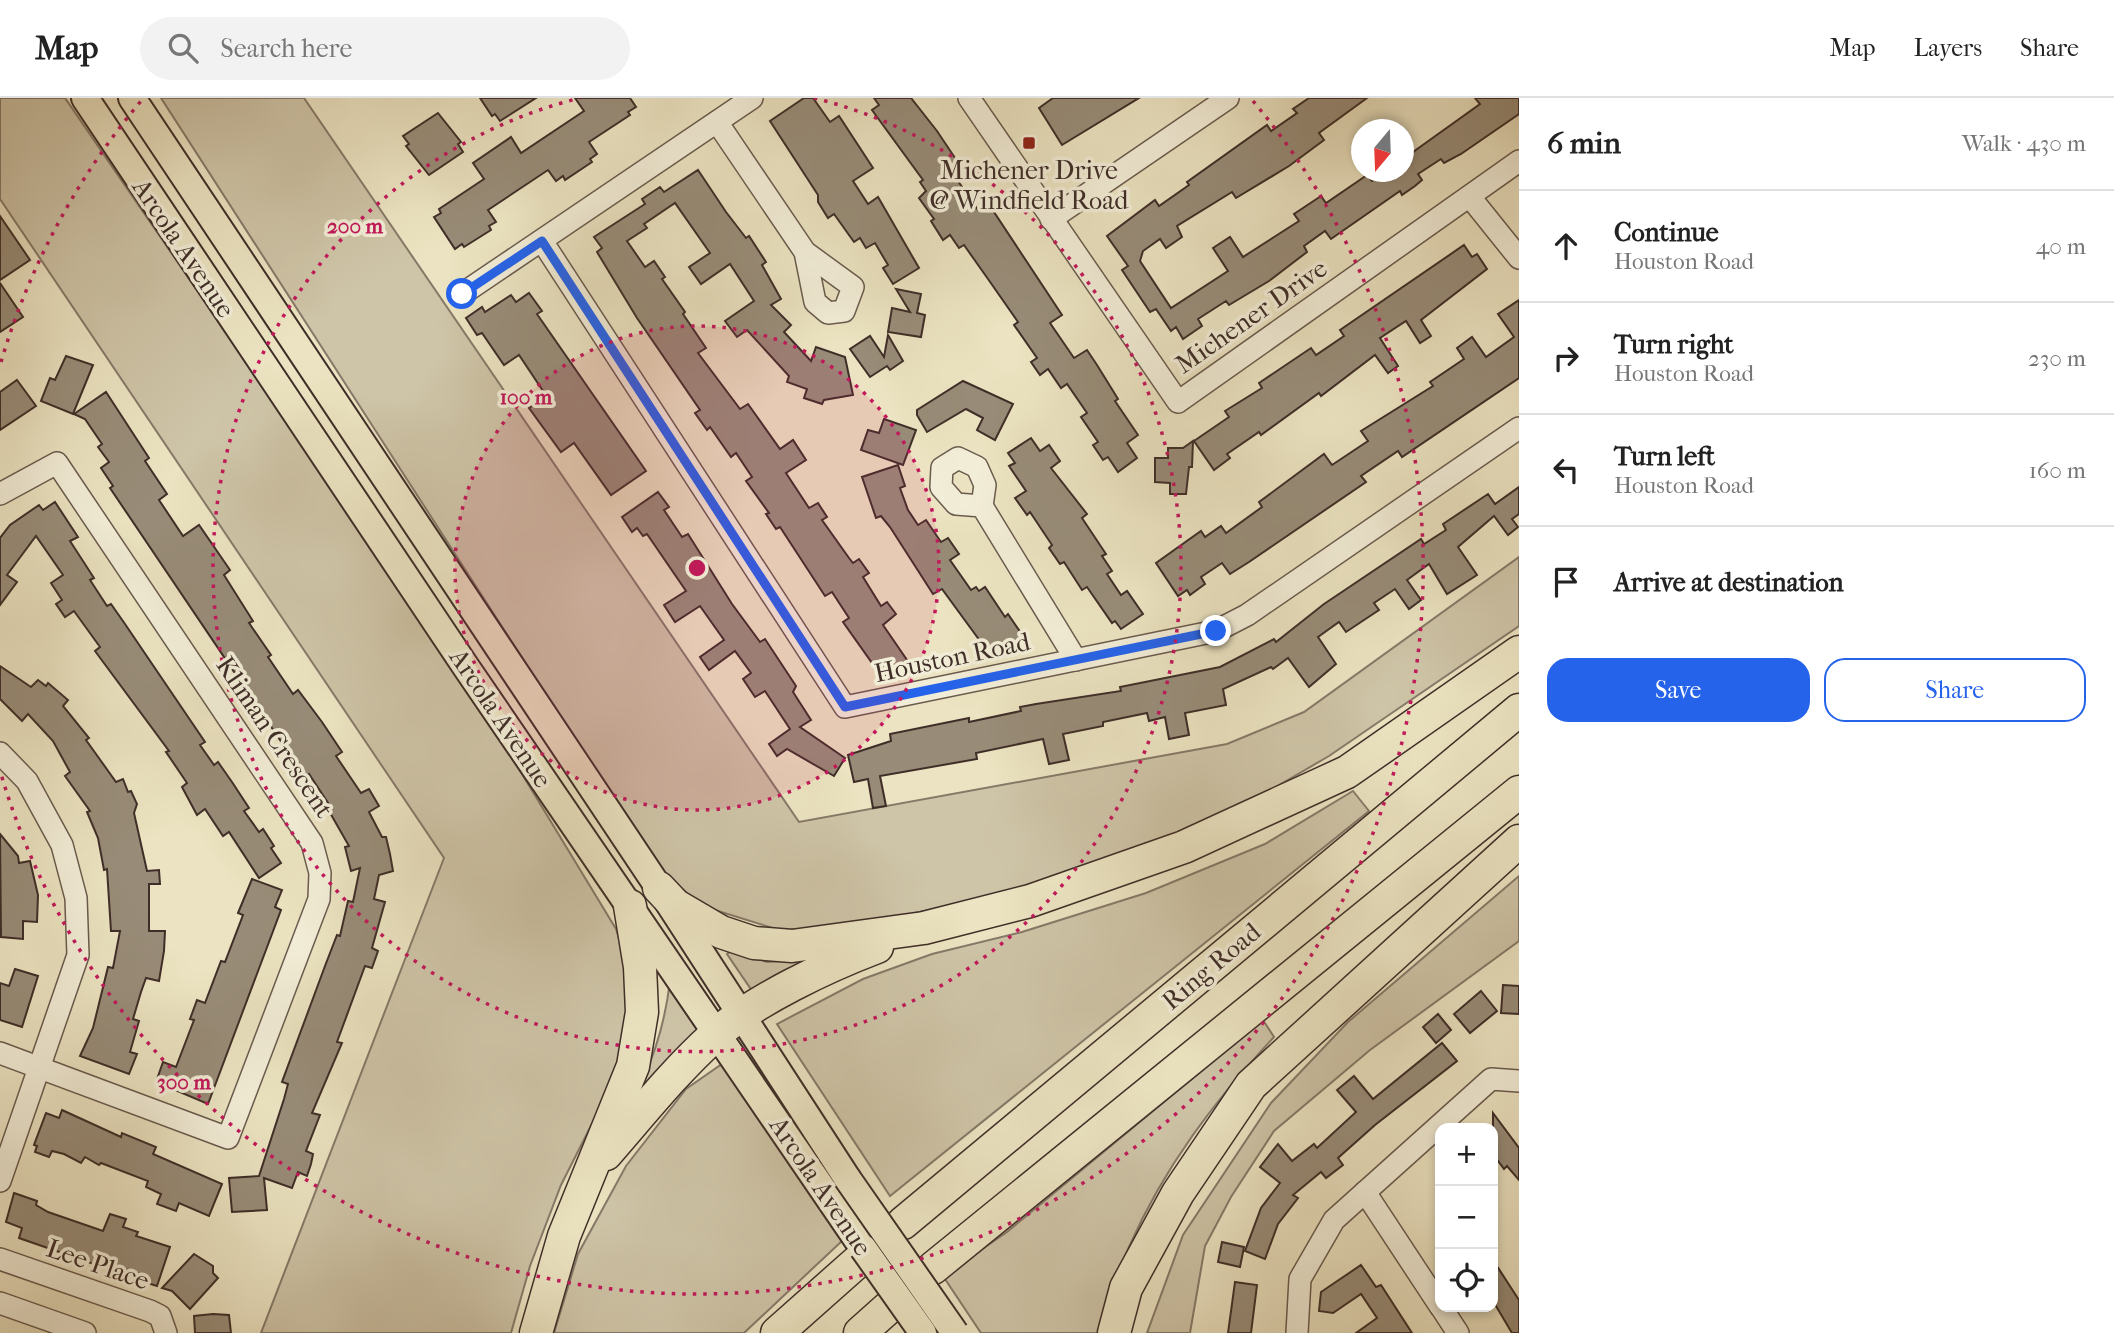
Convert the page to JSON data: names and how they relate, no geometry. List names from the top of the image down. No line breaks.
{"streets":{"highway":["Ring Road"],"main road":["Arcola Avenue"],"street":["Michener Drive","Houston Road","Kliman Crescent","Lee Place"]},"places":{"transit":["Michener Drive @ Windfield Road"]},"north":"bottom","page":{"header":"Map","search":"Search here","nav":["Map","Layers","Share"],"heading":["6 min","Walk · 430 m"],"list":[["Continue","Houston Road","40 m"],["Turn right","Houston Road","230 m"],["Turn left","Houston Road","160 m"],"Arrive at destination"],"buttons":["Save","Share"],"map_buttons":["+","−"]},"rings":["200 m","100 m","300 m"]}
